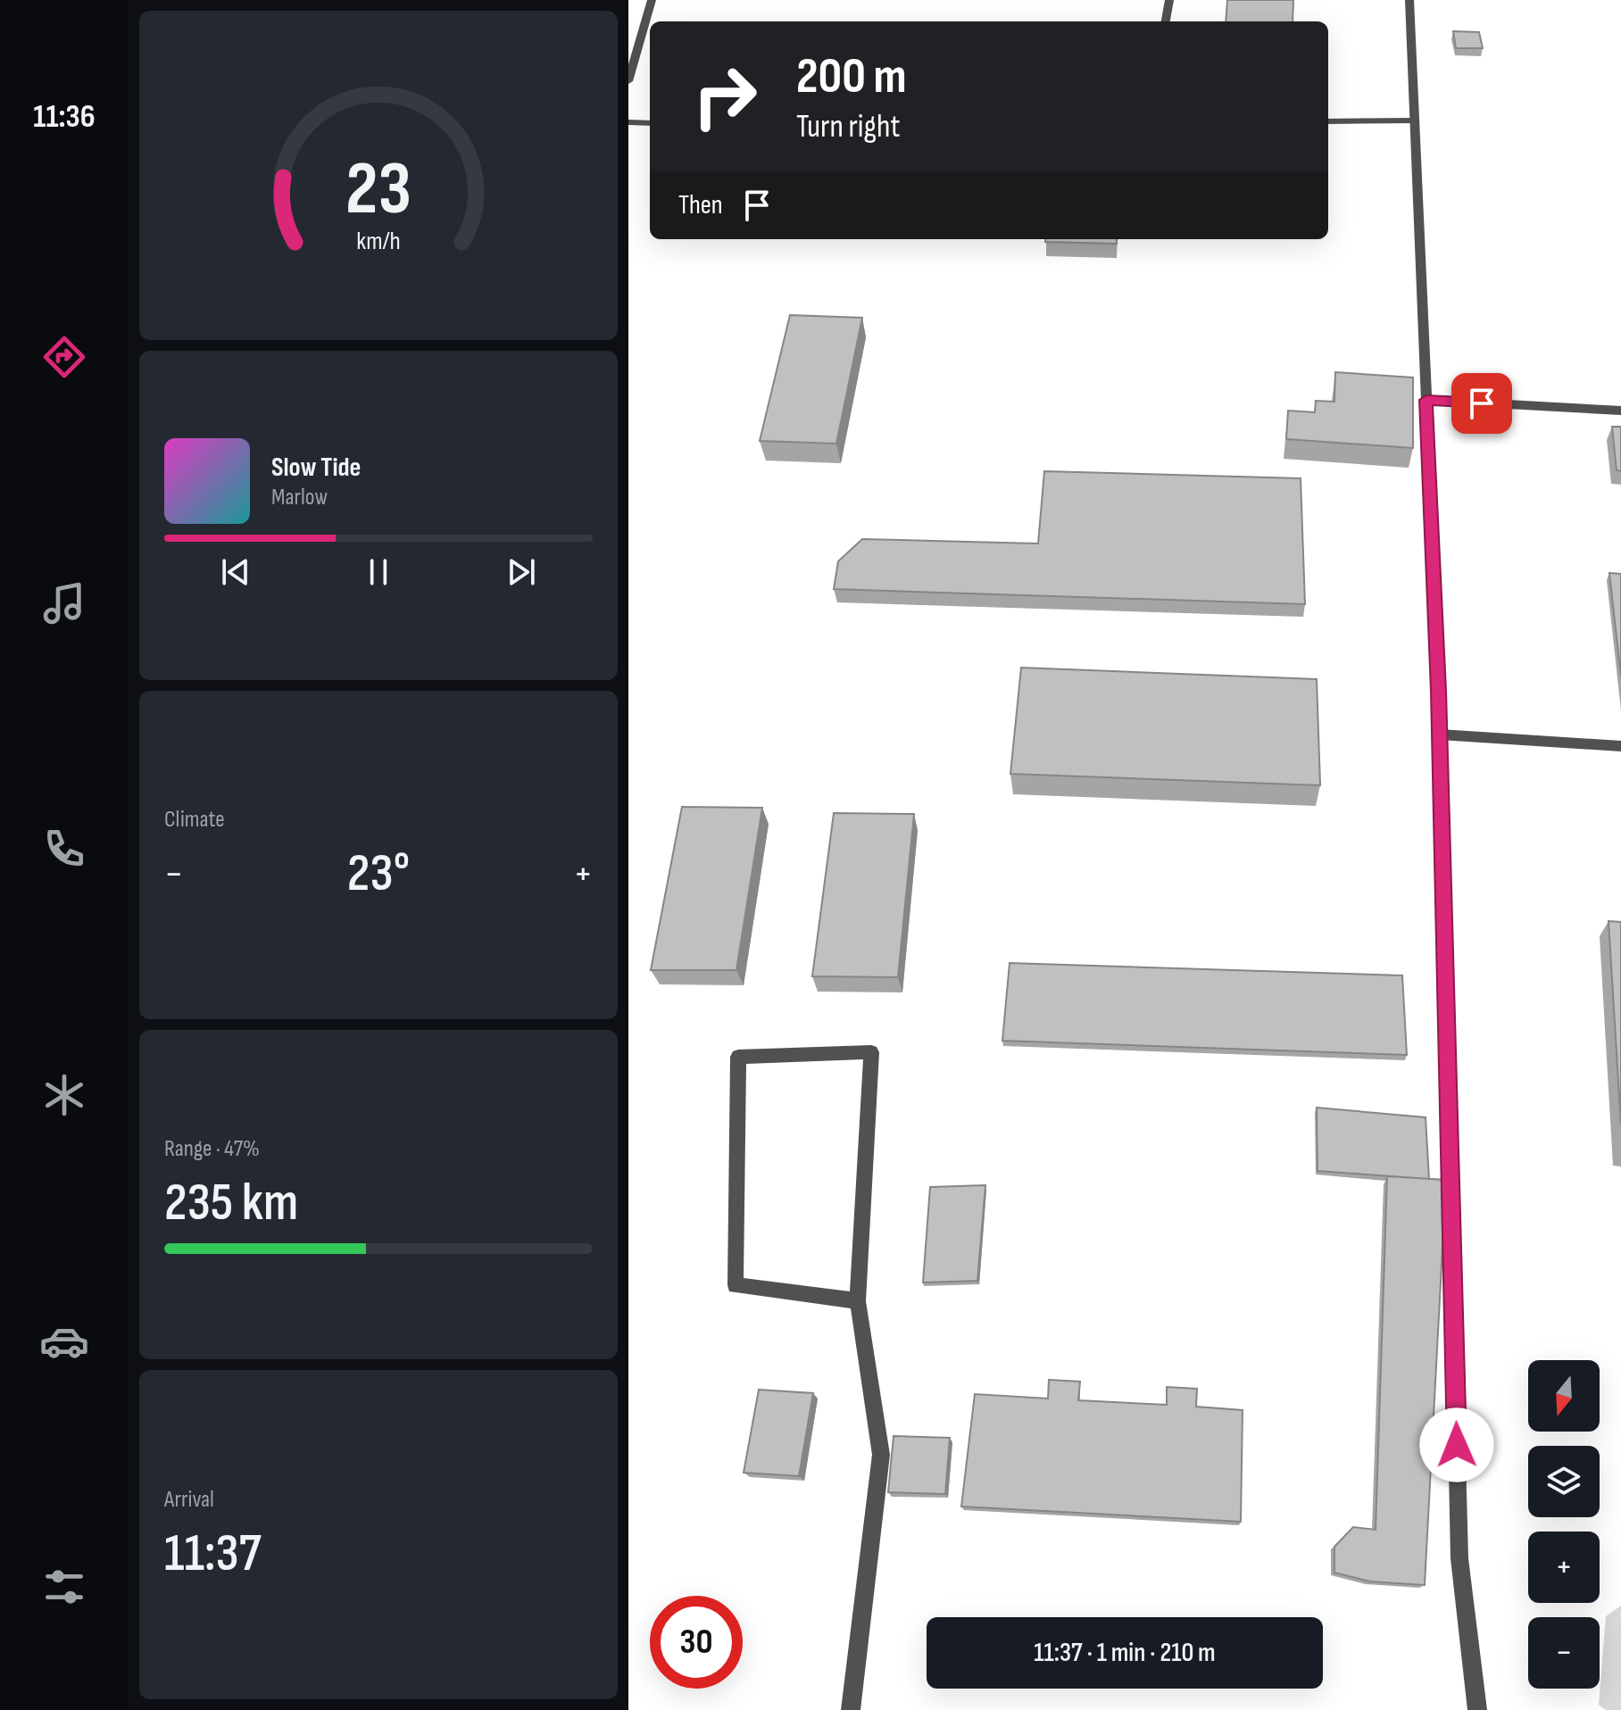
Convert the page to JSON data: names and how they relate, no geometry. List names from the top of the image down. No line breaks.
{"north":"bottom","page":{"tabs":"11:36","turn":["200 m","Turn right"],"then":"Then","song":["Slow Tide","Marlow"],"tile":["Climate",["Range · 47%","235 km"],["Arrival","11:37"]],"heat":["−","23°","+"],"map_buttons":["+","−"],"limit":"30","trip":"11:37 · 1 min · 210 m","gauge":["23","km/h"]}}
